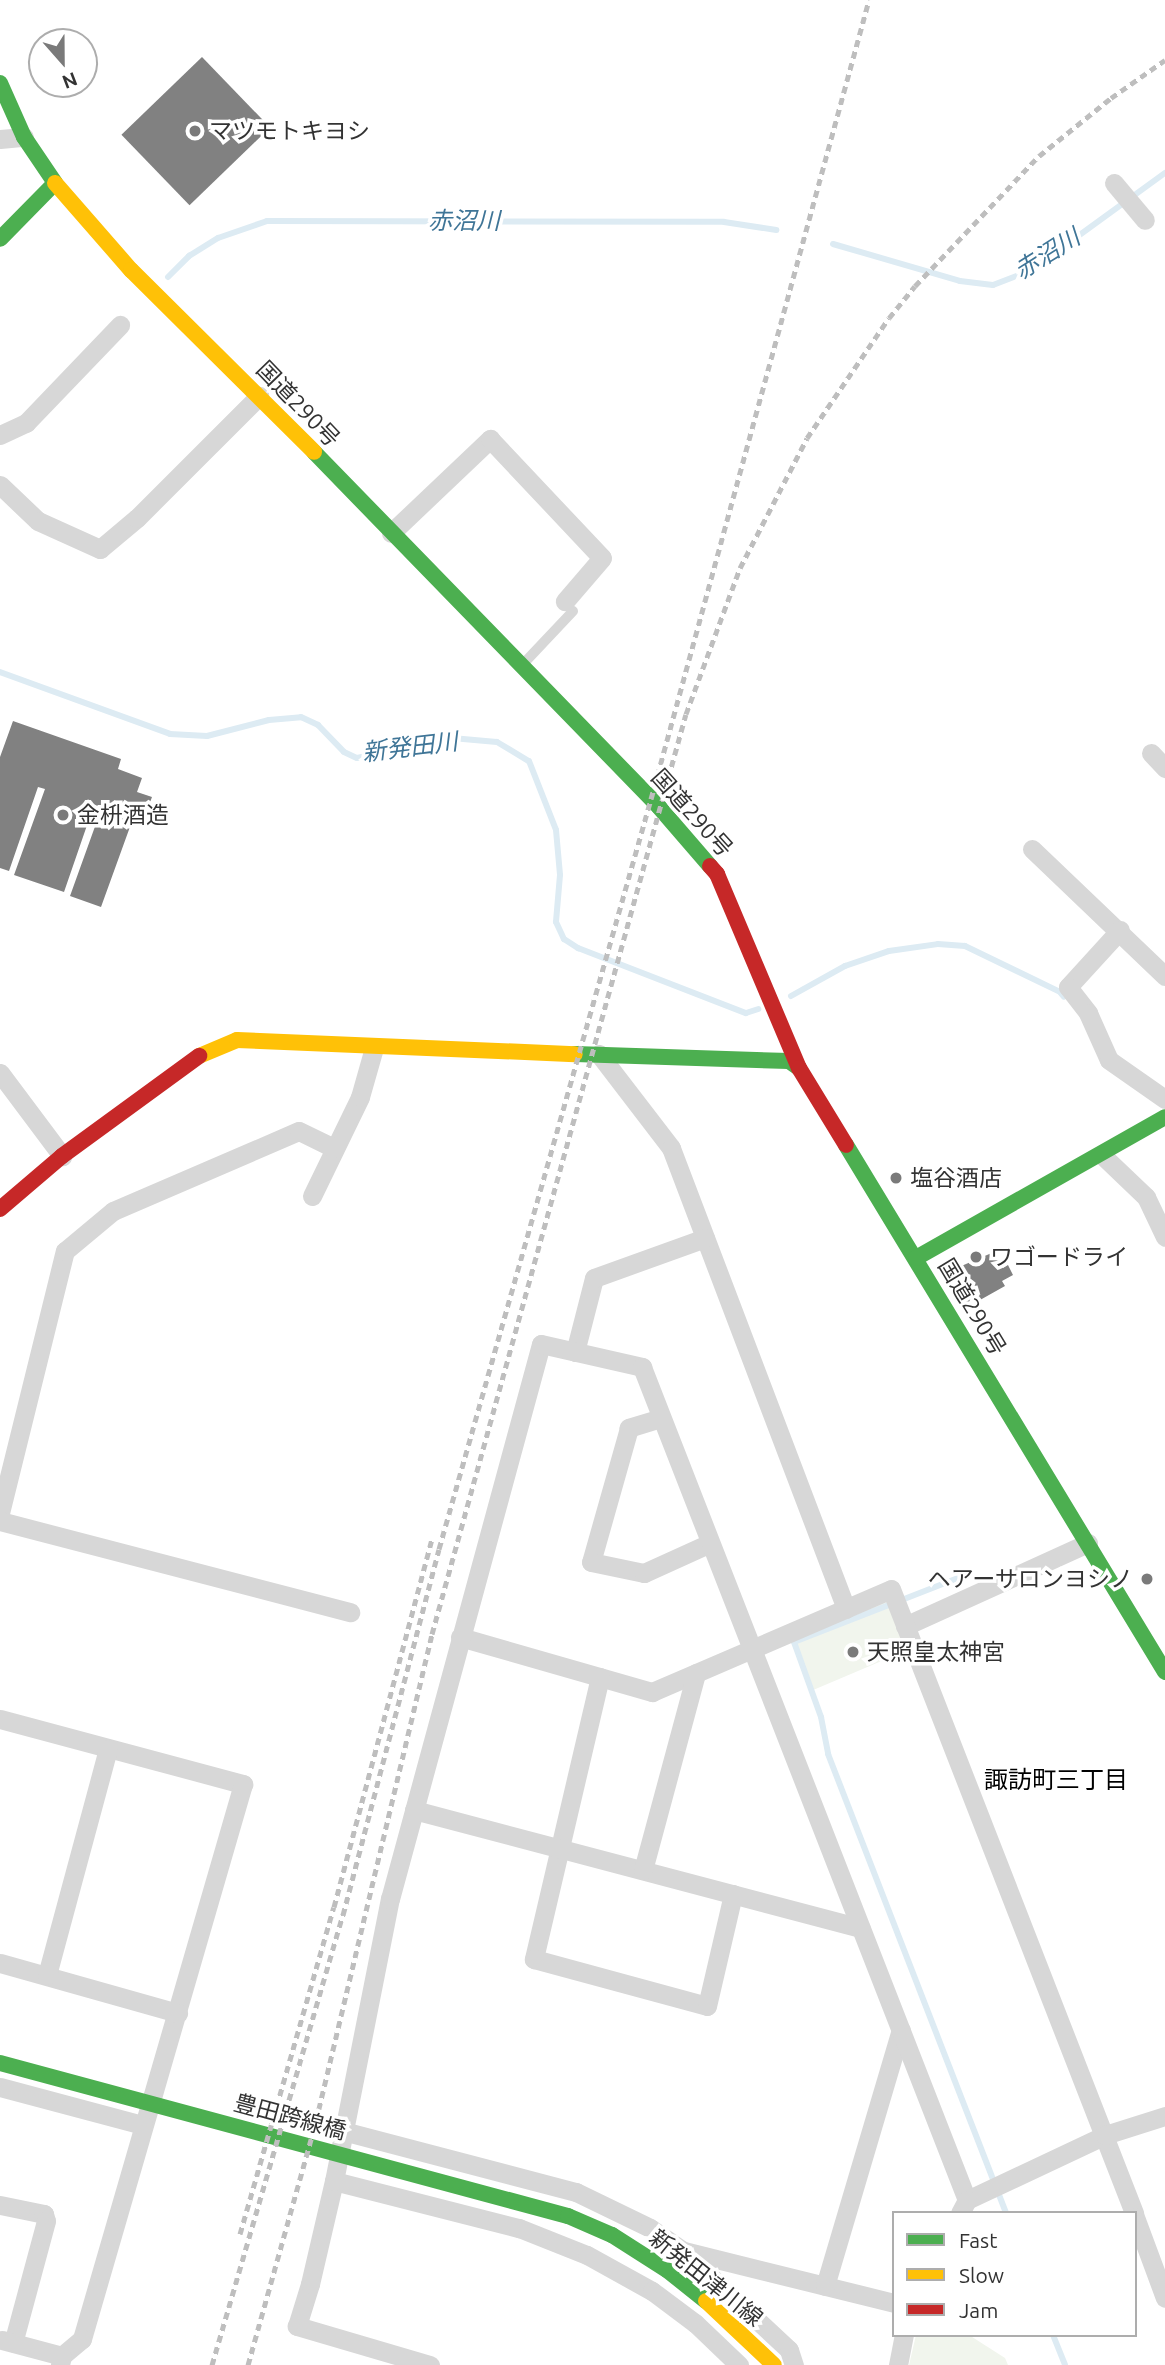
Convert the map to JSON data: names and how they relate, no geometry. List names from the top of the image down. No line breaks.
{"streets":{"main road":["国道290号","豊田跨線橋","新発田津川線"]},"crossings":[["豊田跨線橋","新発田津川線"]],"districts":["諏訪町三丁目"],"water":["赤沼川","新発田川"],"places":["マツモトキヨシ","金枡酒造","塩谷酒店","ワゴードライ","ヘアーサロンヨシノ","天照皇太神宮"],"legend":["Fast","Slow","Jam"],"north":"bottom"}
